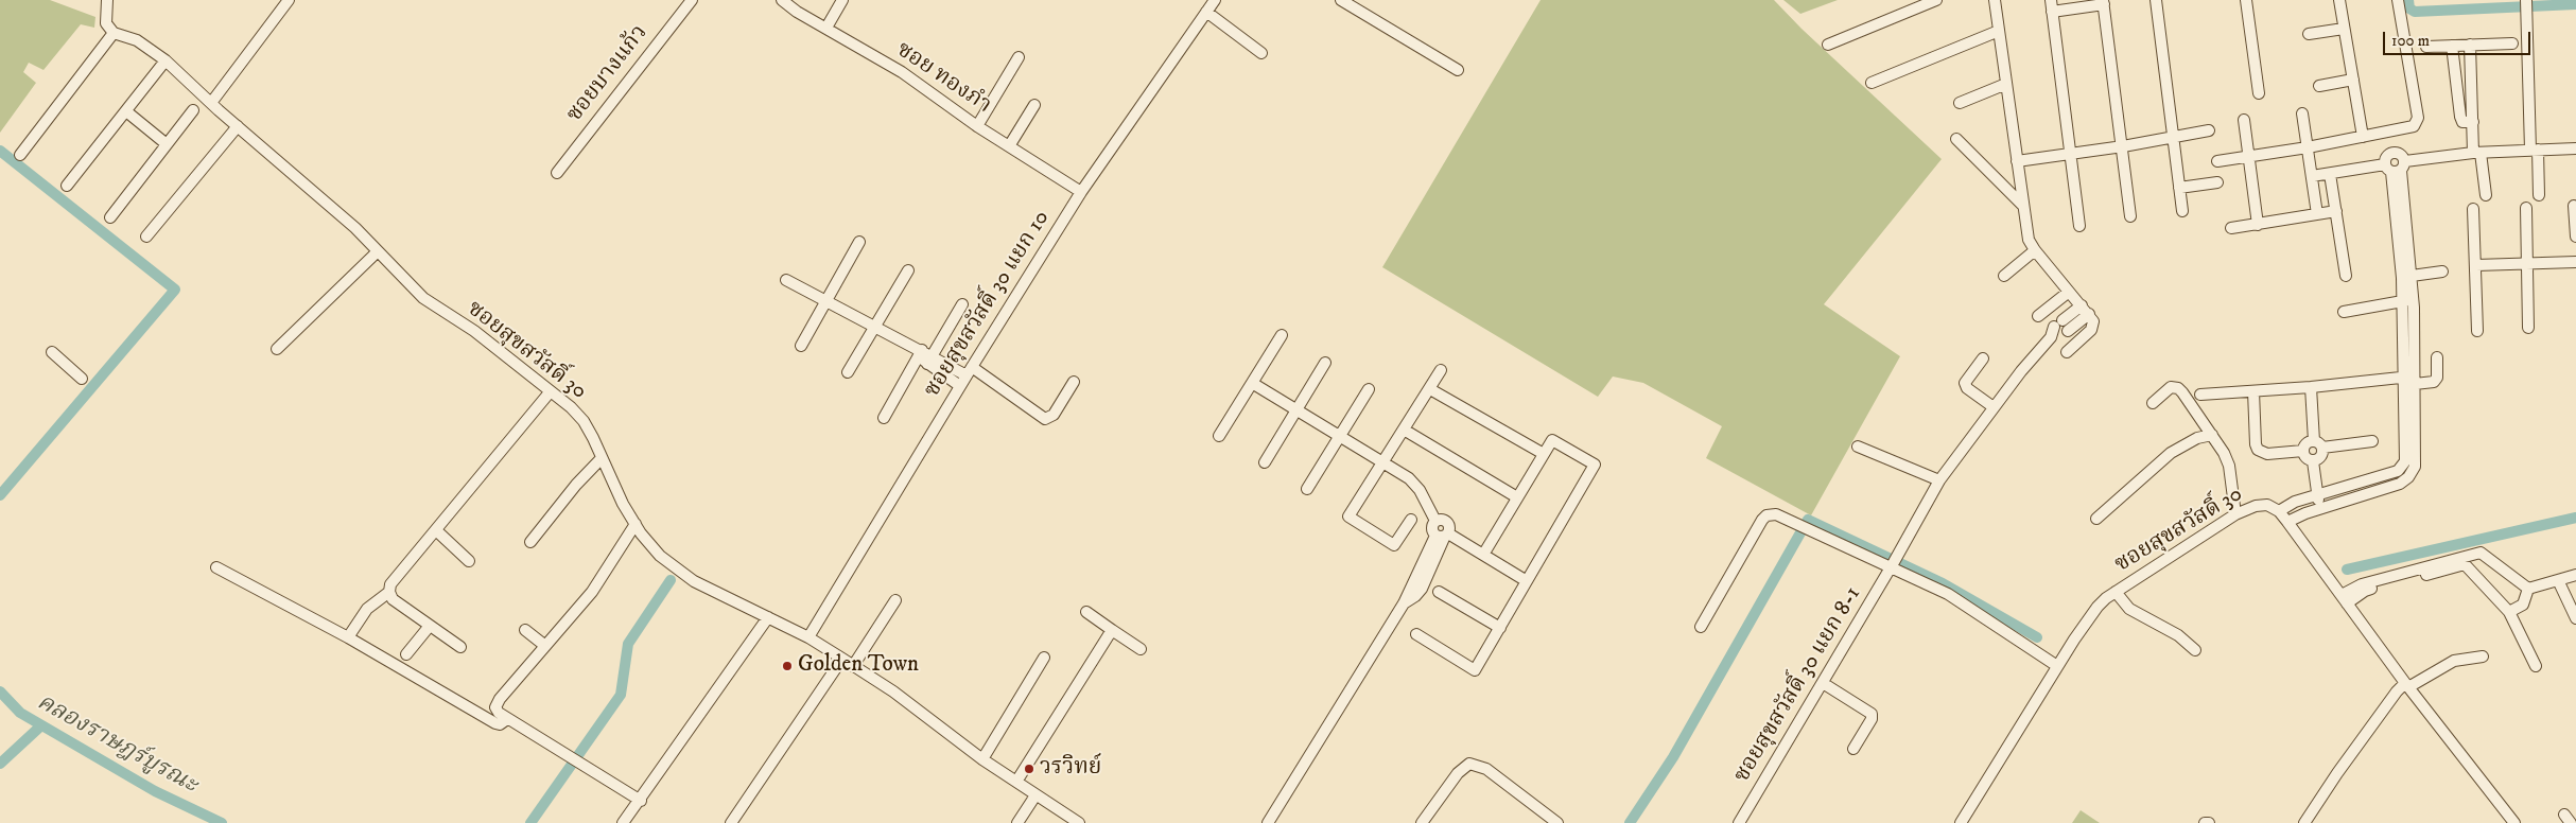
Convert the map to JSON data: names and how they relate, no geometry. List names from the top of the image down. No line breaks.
{"streets":{"street":["ซอยบางแก้ว","ซอย ทองภํา","ซอยสุขสวัสดิ์ 30 แยก 10","ซอยสุขสวัสดิ์ 30","ซอยสุขสวัสดิ์ 30 แยก 8-1"]},"crossings":[["ซอย ทองภํา","ซอยสุขสวัสดิ์ 30 แยก 10"],["ซอยสุขสวัสดิ์ 30 แยก 10","ซอยสุขสวัสดิ์ 30"]],"water":["คลองราษฎร์บูรณะ"],"places":["Golden Town","วรวิทย์"],"scale_bar":"100 m"}
